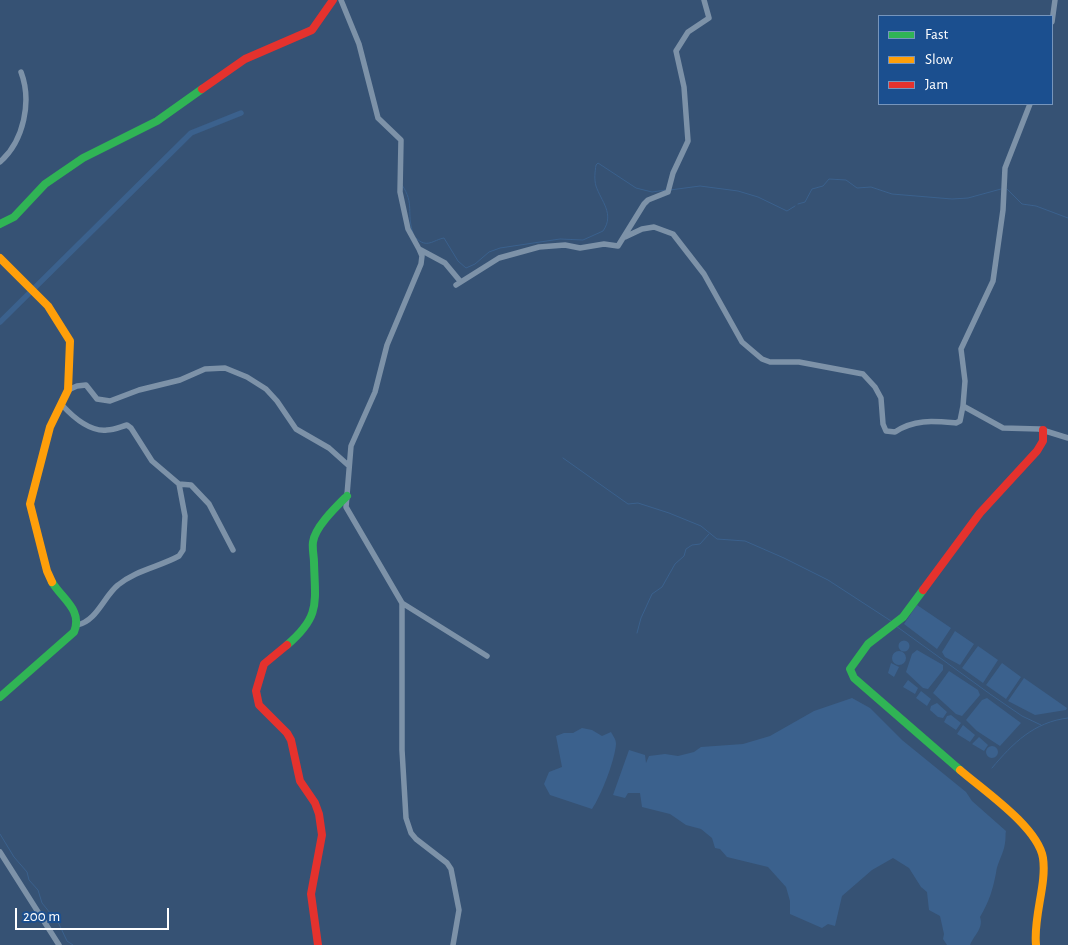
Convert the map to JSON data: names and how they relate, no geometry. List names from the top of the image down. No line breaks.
{"legend":["Fast","Slow","Jam"],"scale_bar":"200 m"}
